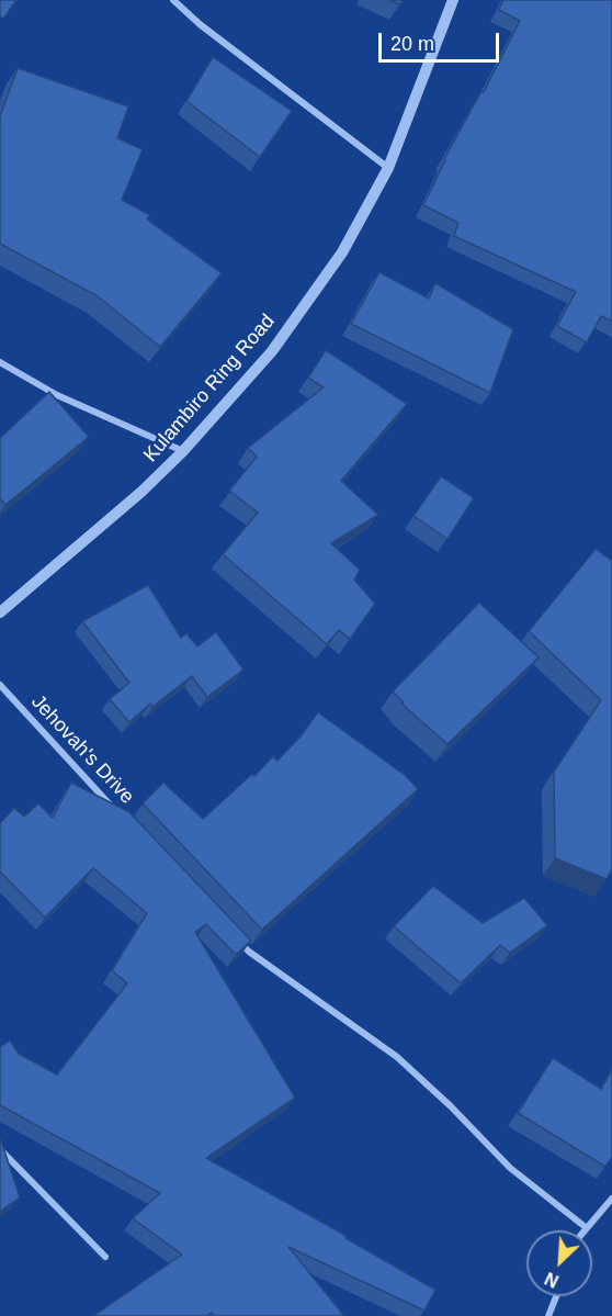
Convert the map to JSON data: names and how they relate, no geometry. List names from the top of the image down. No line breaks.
{"streets":{"street":["Kulambiro Ring Road","Jehovah's Drive"]},"scale_bar":"20 m","north":"bottom left"}
